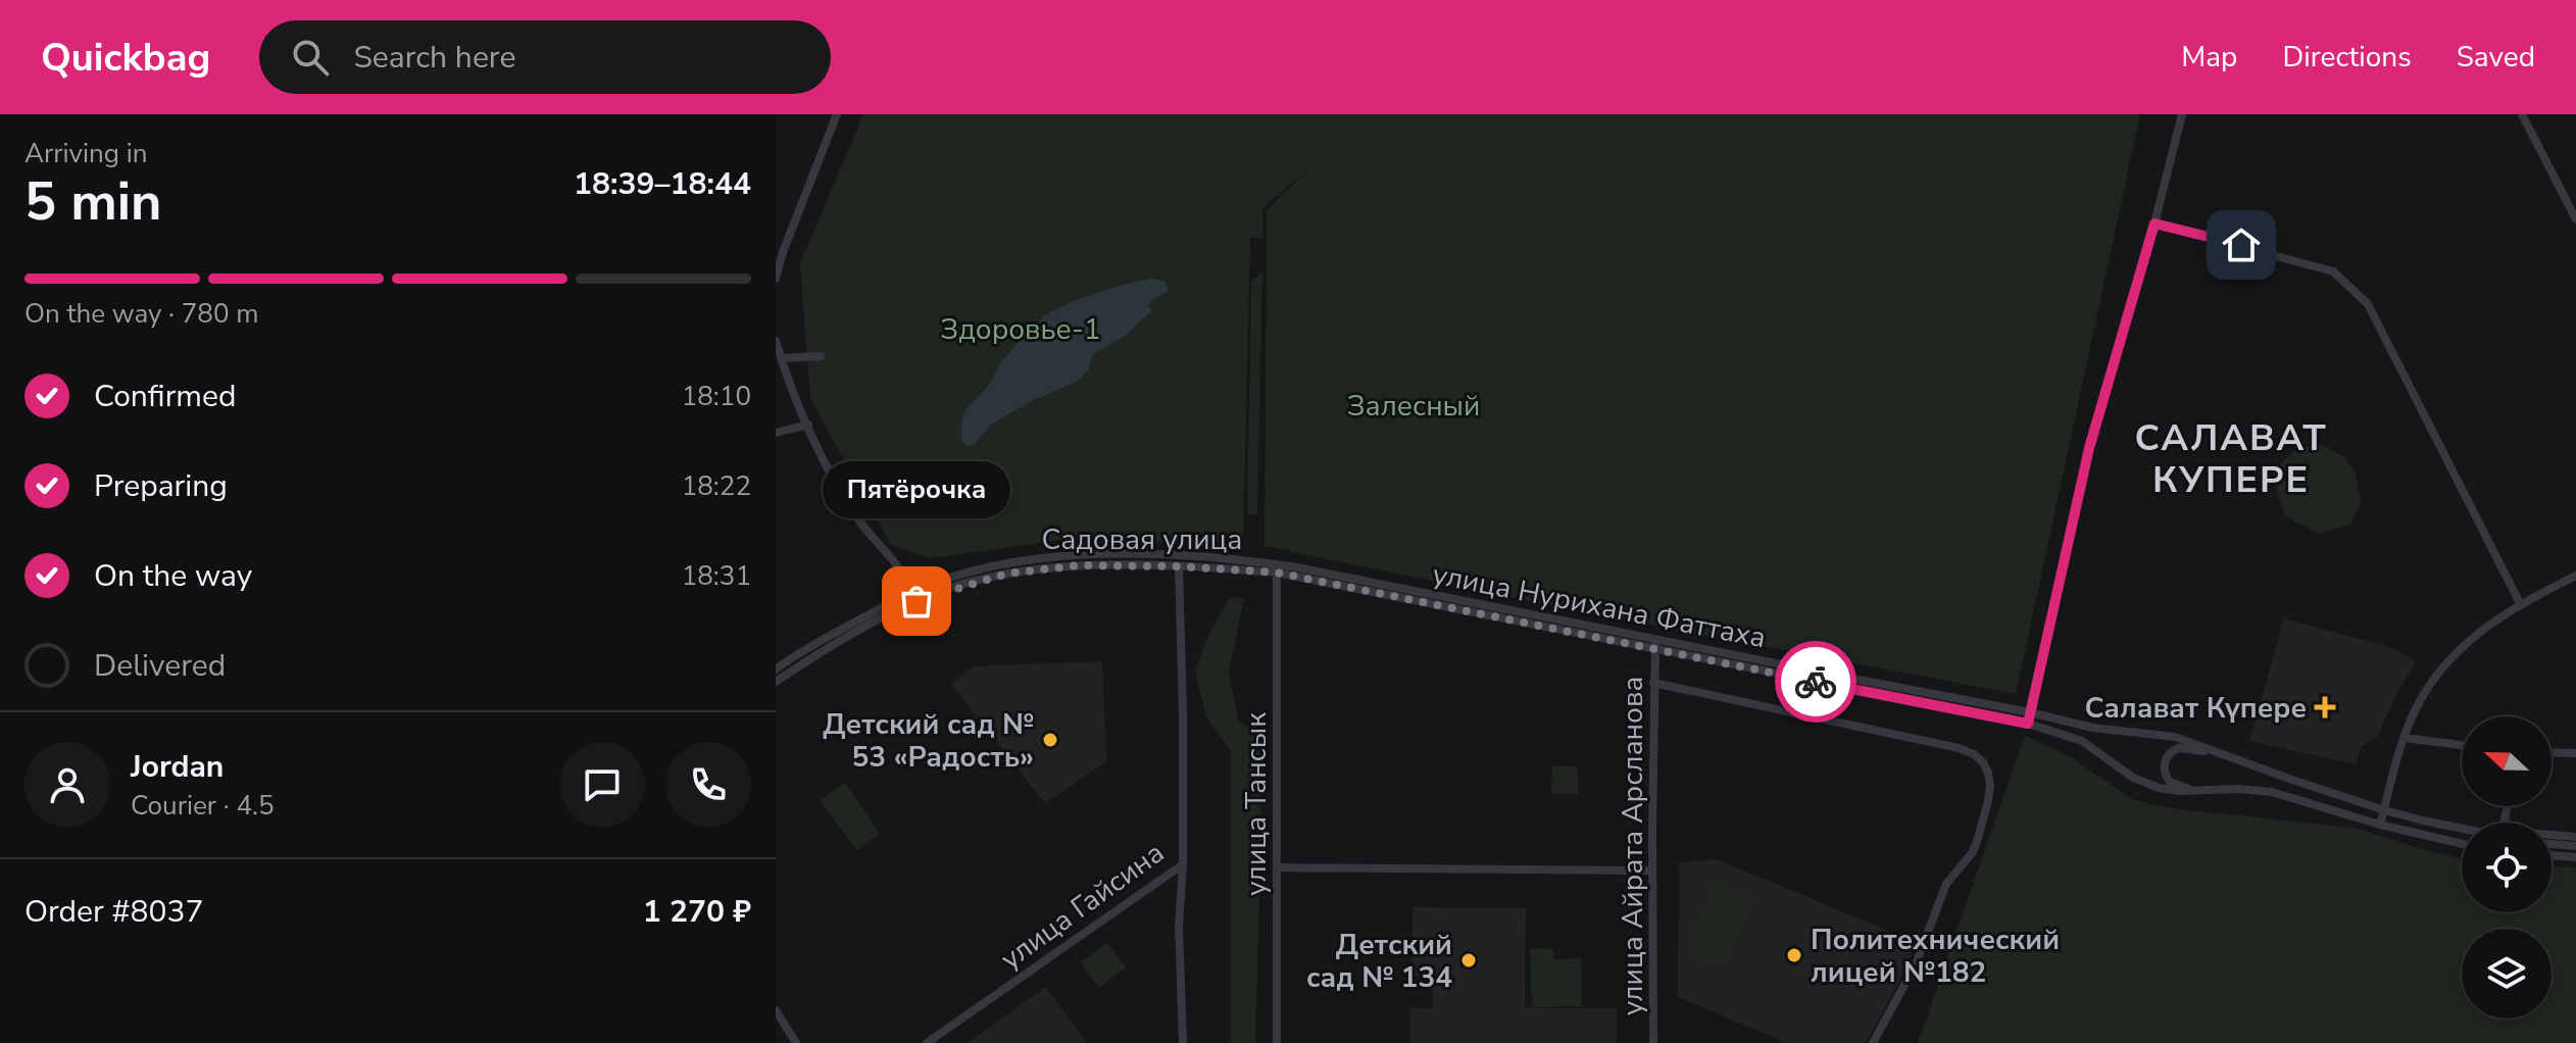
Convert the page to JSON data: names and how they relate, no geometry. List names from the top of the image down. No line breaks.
{"streets":{"street":["Садовая улица","улица Нурихана Фаттаха","улица Тансык","улица Айрата Арсланова","улица Гайсина"]},"crossings":[["Садовая улица","улица Нурихана Фаттаха"],["Садовая улица","улица Тансык"],["Садовая улица","улица Гайсина"],["улица Нурихана Фаттаха","улица Тансык"],["улица Нурихана Фаттаха","улица Айрата Арсланова"]],"districts":["САЛАВАТ КУПЕРЕ"],"parks":["Здоровье-1","Залесный"],"places":{"other":["Пятёрочка","Детский сад № 53 «Радость»","Политехнический лицей №182","Детский сад № 134"],"health":["Салават Күпере"]},"north":"left","page":{"header":"Quickbag","search":"Search here","nav":["Map","Directions","Saved"],"heading":["5 min","Arriving in","18:39–18:44"],"panel":["Jordan","Courier · 4.5","Order #8037","1 270 ₽"],"bar":"On the way · 780 m","list":[["Confirmed","18:10"],["Preparing","18:22"],["On the way","18:31"],"Delivered"],"bubble":"Пятёрочка"}}
